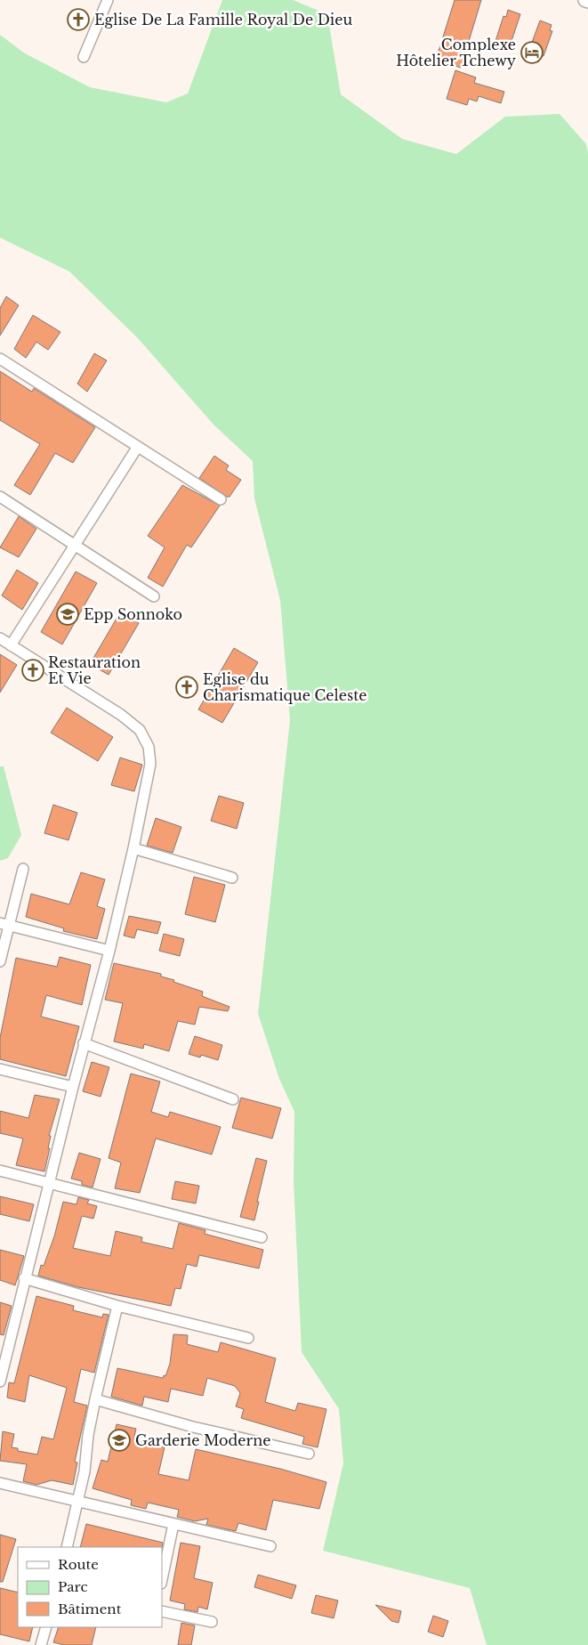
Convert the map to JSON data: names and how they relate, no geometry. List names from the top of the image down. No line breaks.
{"places":{"church":["Eglise De La Famille Royal De Dieu","Restauration Et Vie","Eglise du Charismatique Celeste"],"hotel":["Complexe Hôtelier Tchewy"],"school or university":["Epp Sonnoko","Garderie Moderne"]},"legend":["Route","Parc","Bâtiment"]}
